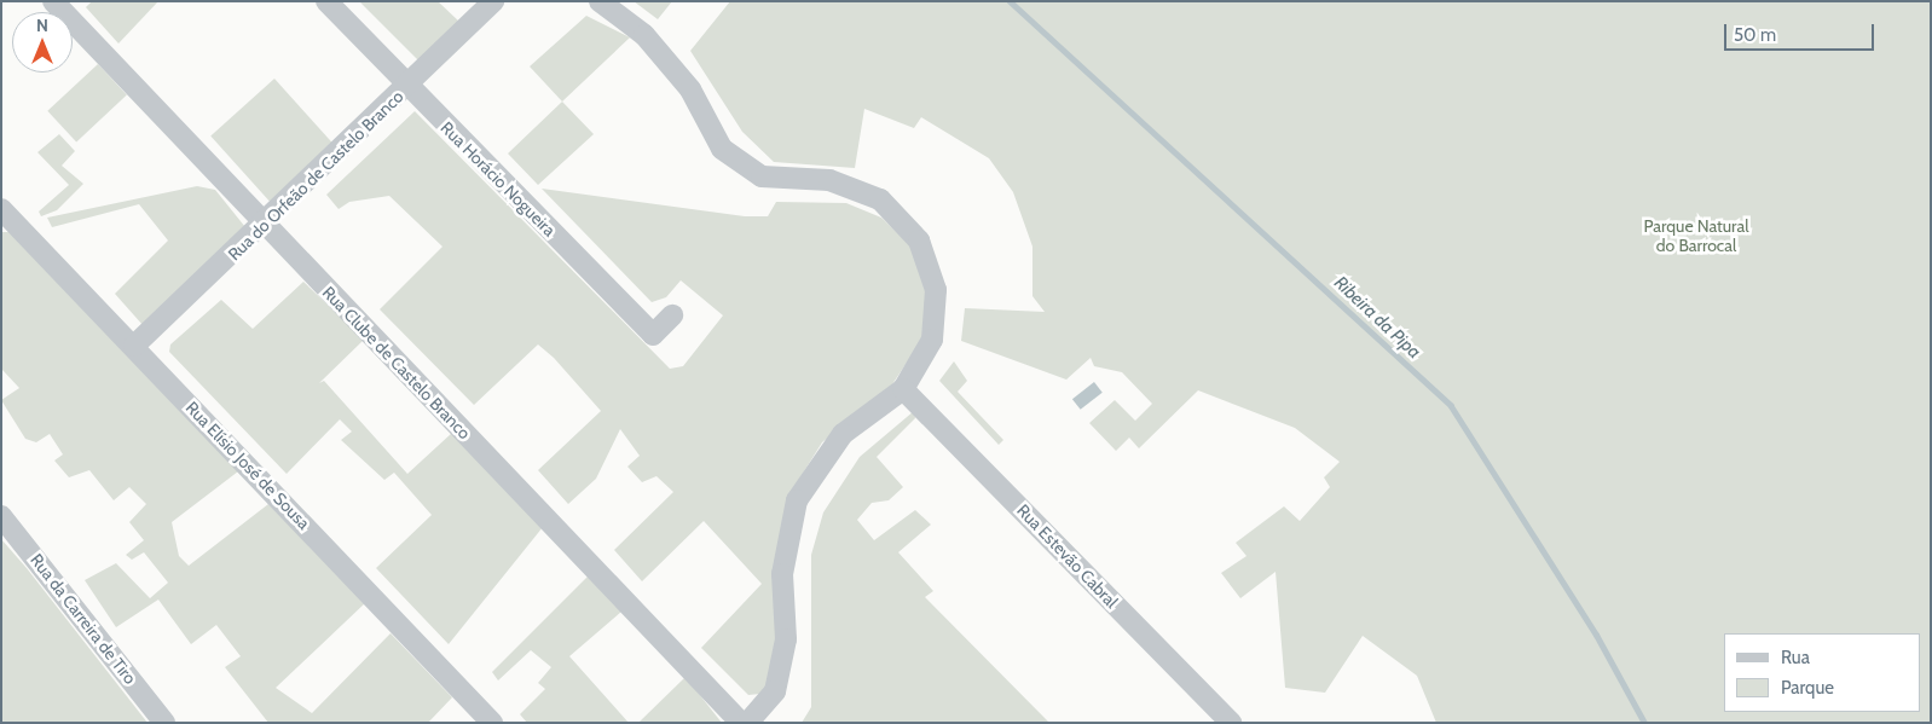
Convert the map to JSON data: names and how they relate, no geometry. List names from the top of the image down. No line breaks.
{"streets":{"street":["Rua do Orfeão de Castelo Branco","Rua Horácio Nogueira","Rua Clube de Castelo Branco","Rua Elísio José de Sousa","Rua Estevão Cabral","Rua da Carreira de Tiro"]},"crossings":[["Rua do Orfeão de Castelo Branco","Rua Horácio Nogueira"],["Rua do Orfeão de Castelo Branco","Rua Clube de Castelo Branco"],["Rua do Orfeão de Castelo Branco","Rua Elísio José de Sousa"]],"water":["Ribeira da Pipa"],"parks":["Parque Natural do Barrocal"],"legend":["Rua","Parque"],"scale_bar":"50 m","north":"top"}
